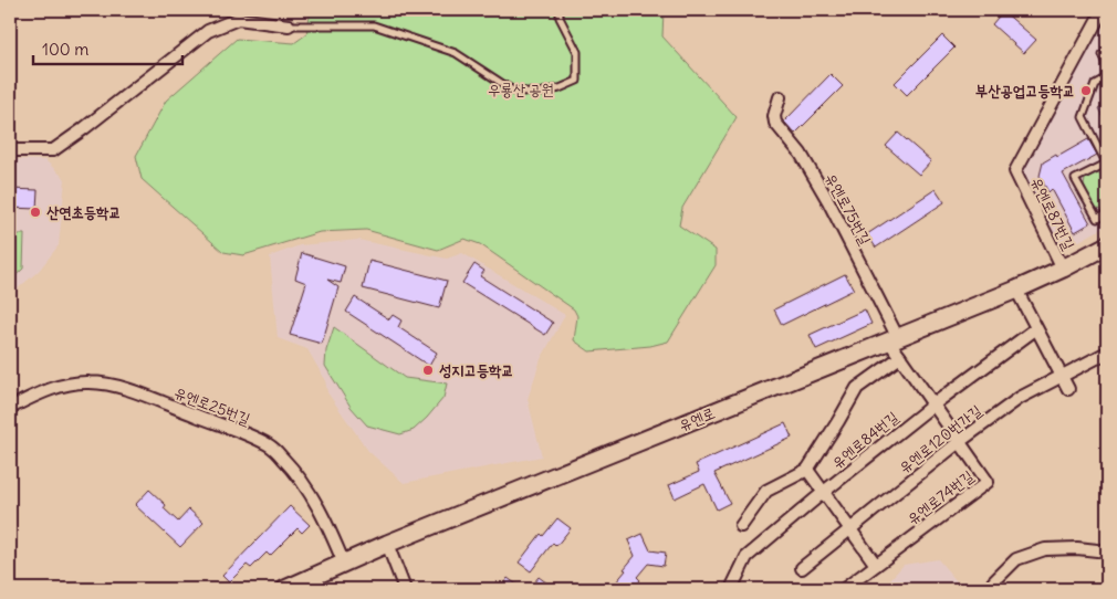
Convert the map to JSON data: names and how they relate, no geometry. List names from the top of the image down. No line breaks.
{"streets":{"main road":["유엔로"],"street":["유엔로75번길","유엔로87번길","유엔로25번길","유엔로120번가길","유엔로84번길","유엔로74번길"]},"crossings":[["유엔로75번길","유엔로"],["유엔로75번길","유엔로74번길"],["유엔로87번길","유엔로"],["유엔로25번길","유엔로"],["유엔로","유엔로74번길"],["유엔로120번가길","유엔로74번길"],["유엔로84번길","유엔로74번길"]],"parks":["우룡산 공원"],"places":["부산공업고등학교","산연초등학교","성지고등학교"],"scale_bar":"100 m"}
